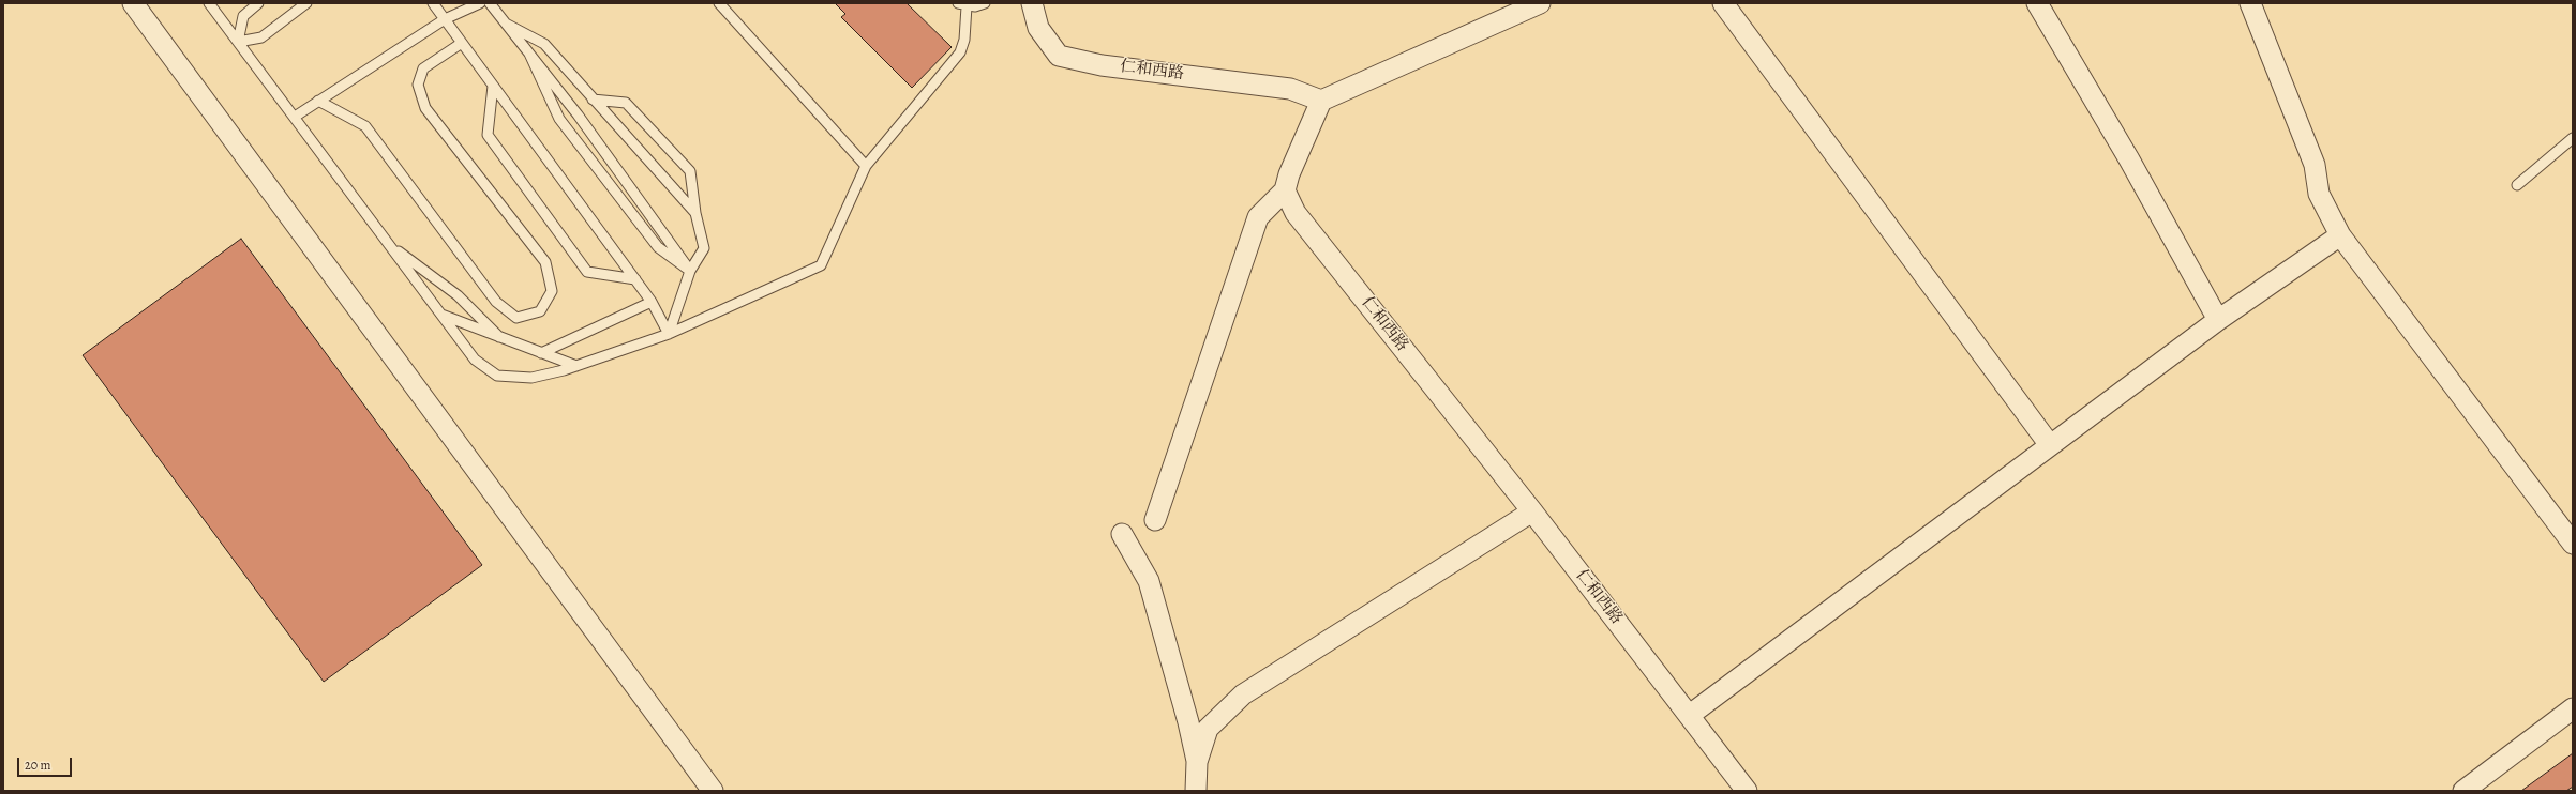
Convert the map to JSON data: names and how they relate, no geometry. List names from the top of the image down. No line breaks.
{"streets":{"street":["仁和西路"]},"scale_bar":"20 m"}
